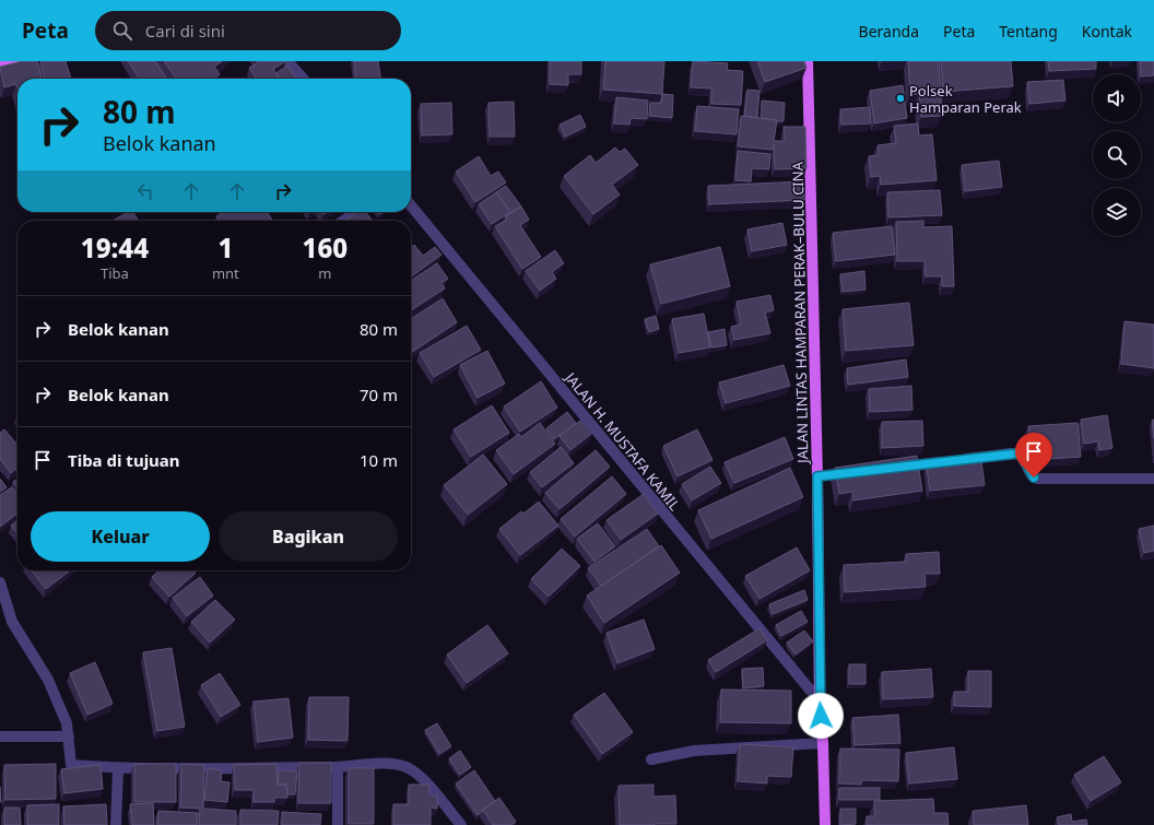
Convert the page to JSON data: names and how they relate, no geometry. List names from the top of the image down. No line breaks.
{"streets":{"main road":["JALAN LINTAS HAMPARAN PERAK–BULU CINA"],"street":["JALAN H. MUSTAFA KAMIL"]},"crossings":[["JALAN LINTAS HAMPARAN PERAK–BULU CINA","JALAN H. MUSTAFA KAMIL"]],"places":["Polsek Hamparan Perak"],"page":{"header":"Peta","search":"Cari di sini","nav":["Beranda","Peta","Tentang","Kontak"],"turn":["80 m","Belok kanan"],"eta":["19:44","Tiba","1","mnt","160","m"],"list":[{"name":"Belok kanan","value":"80 m"},{"name":"Belok kanan","value":"70 m"},{"name":"Tiba di tujuan","value":"10 m"}],"buttons":["Keluar","Bagikan"]}}
